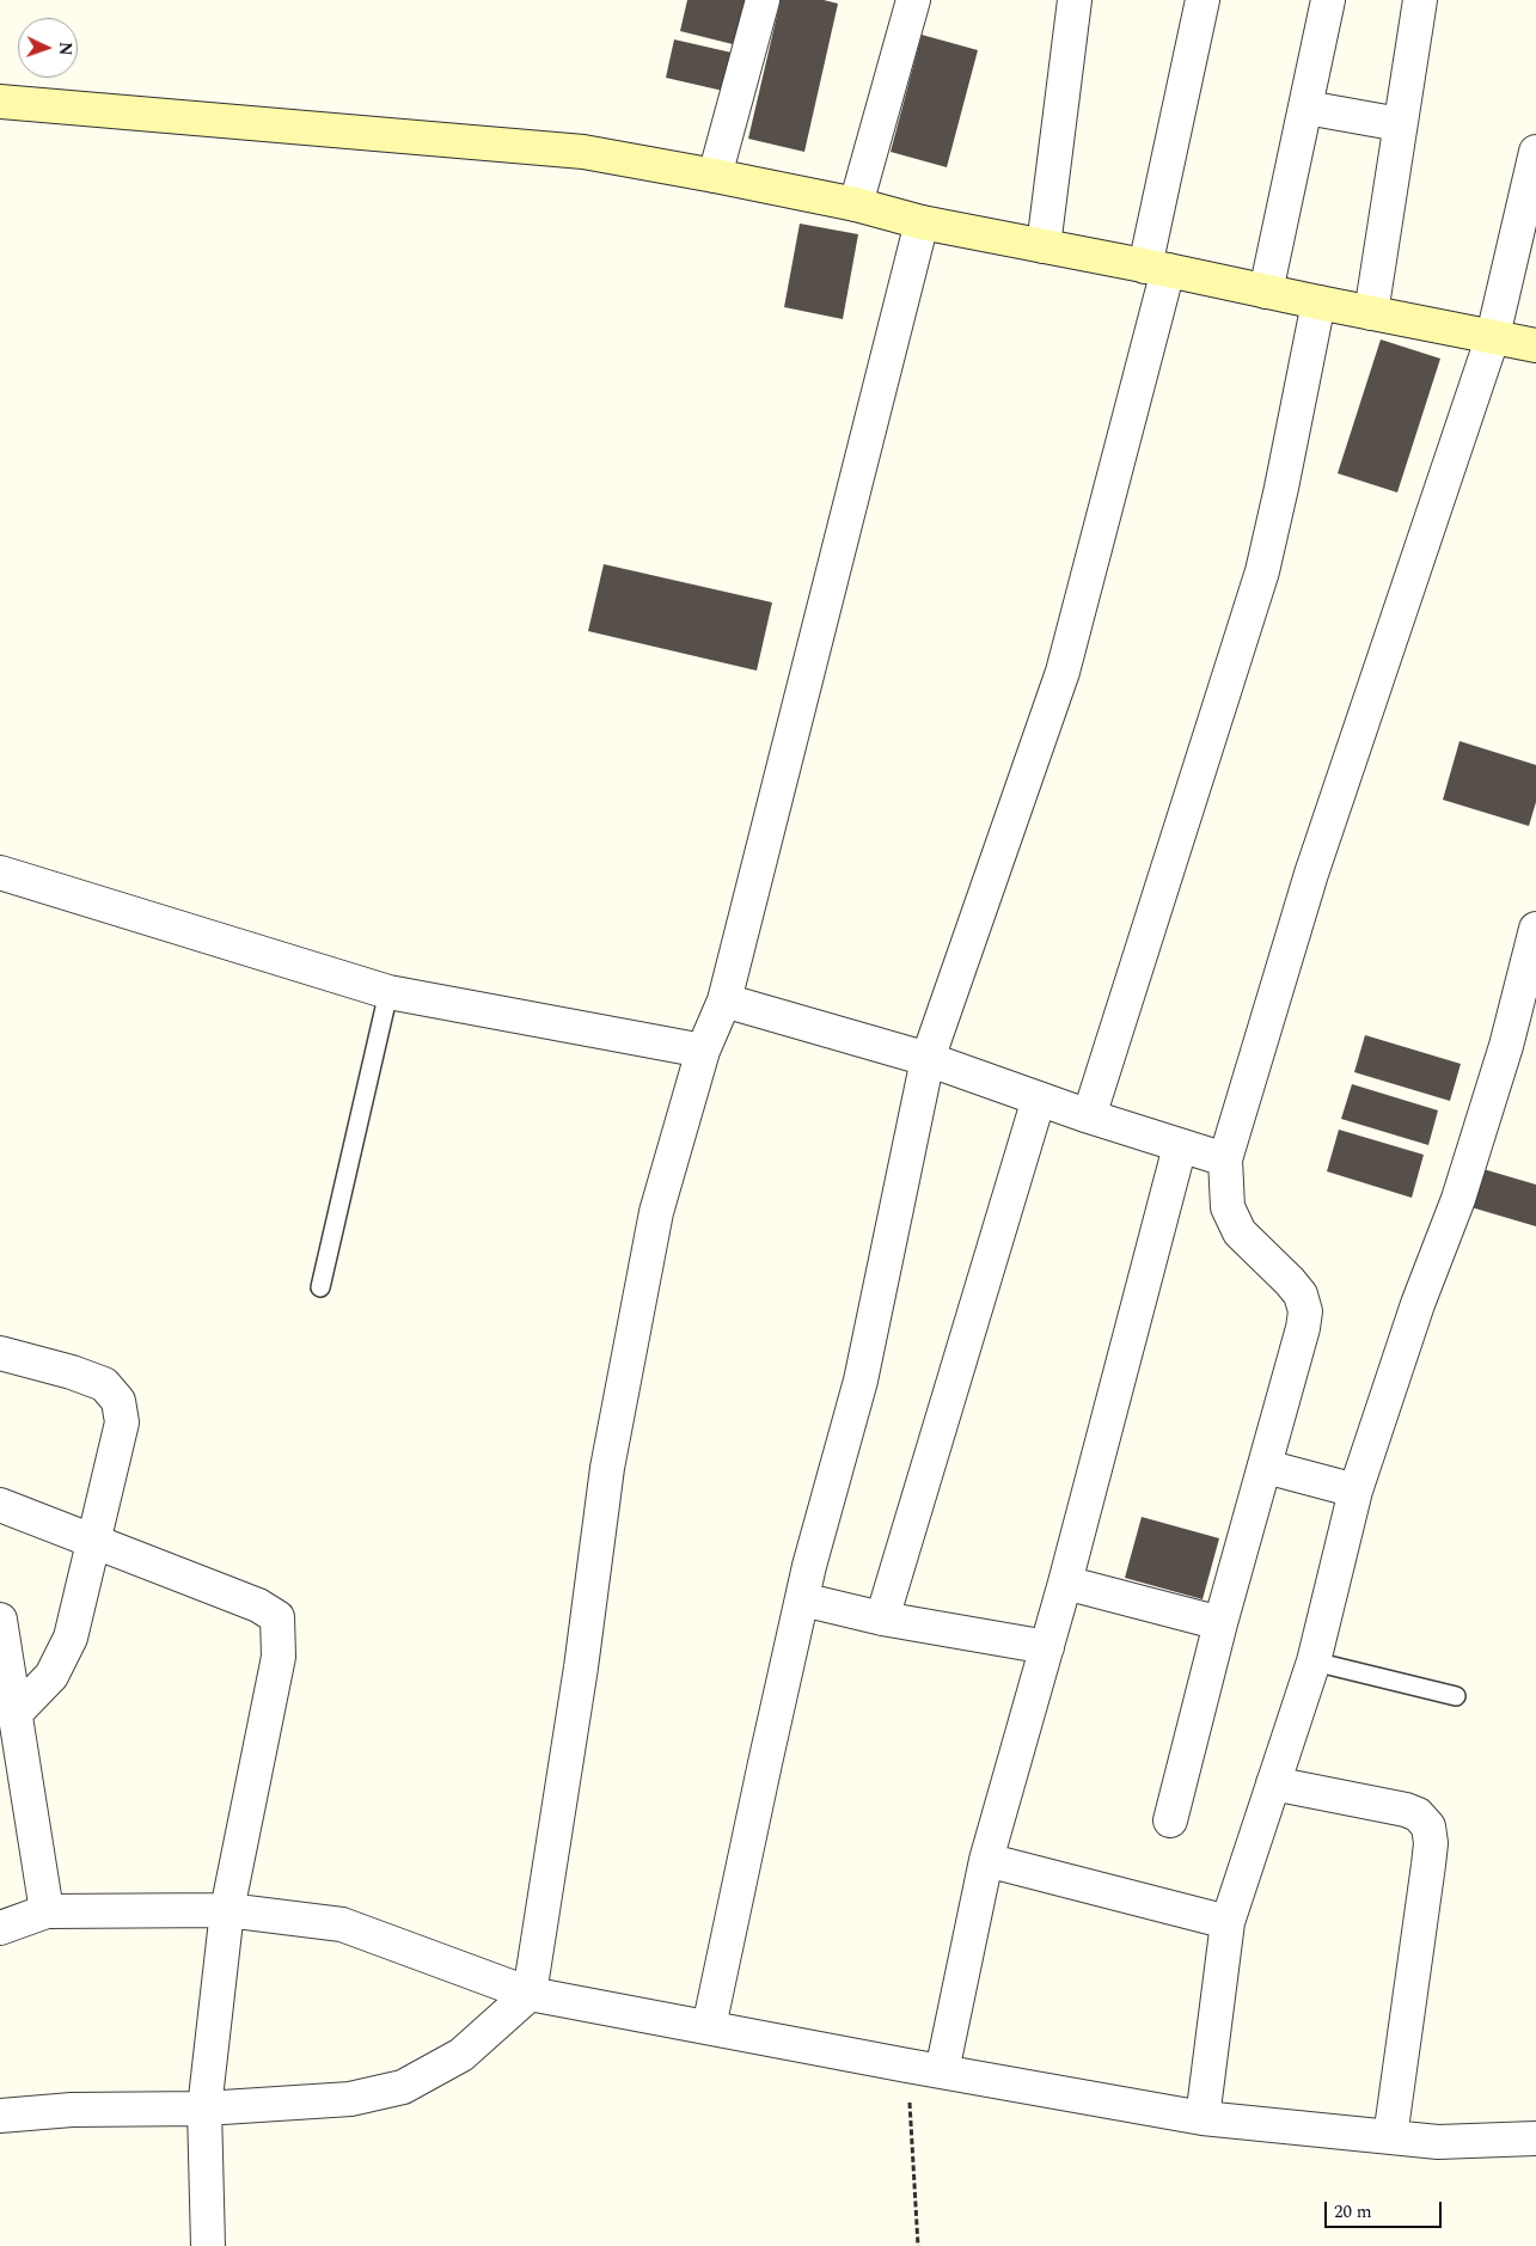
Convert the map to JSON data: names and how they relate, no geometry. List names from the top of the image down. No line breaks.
{"scale_bar":"20 m","north":"right"}
